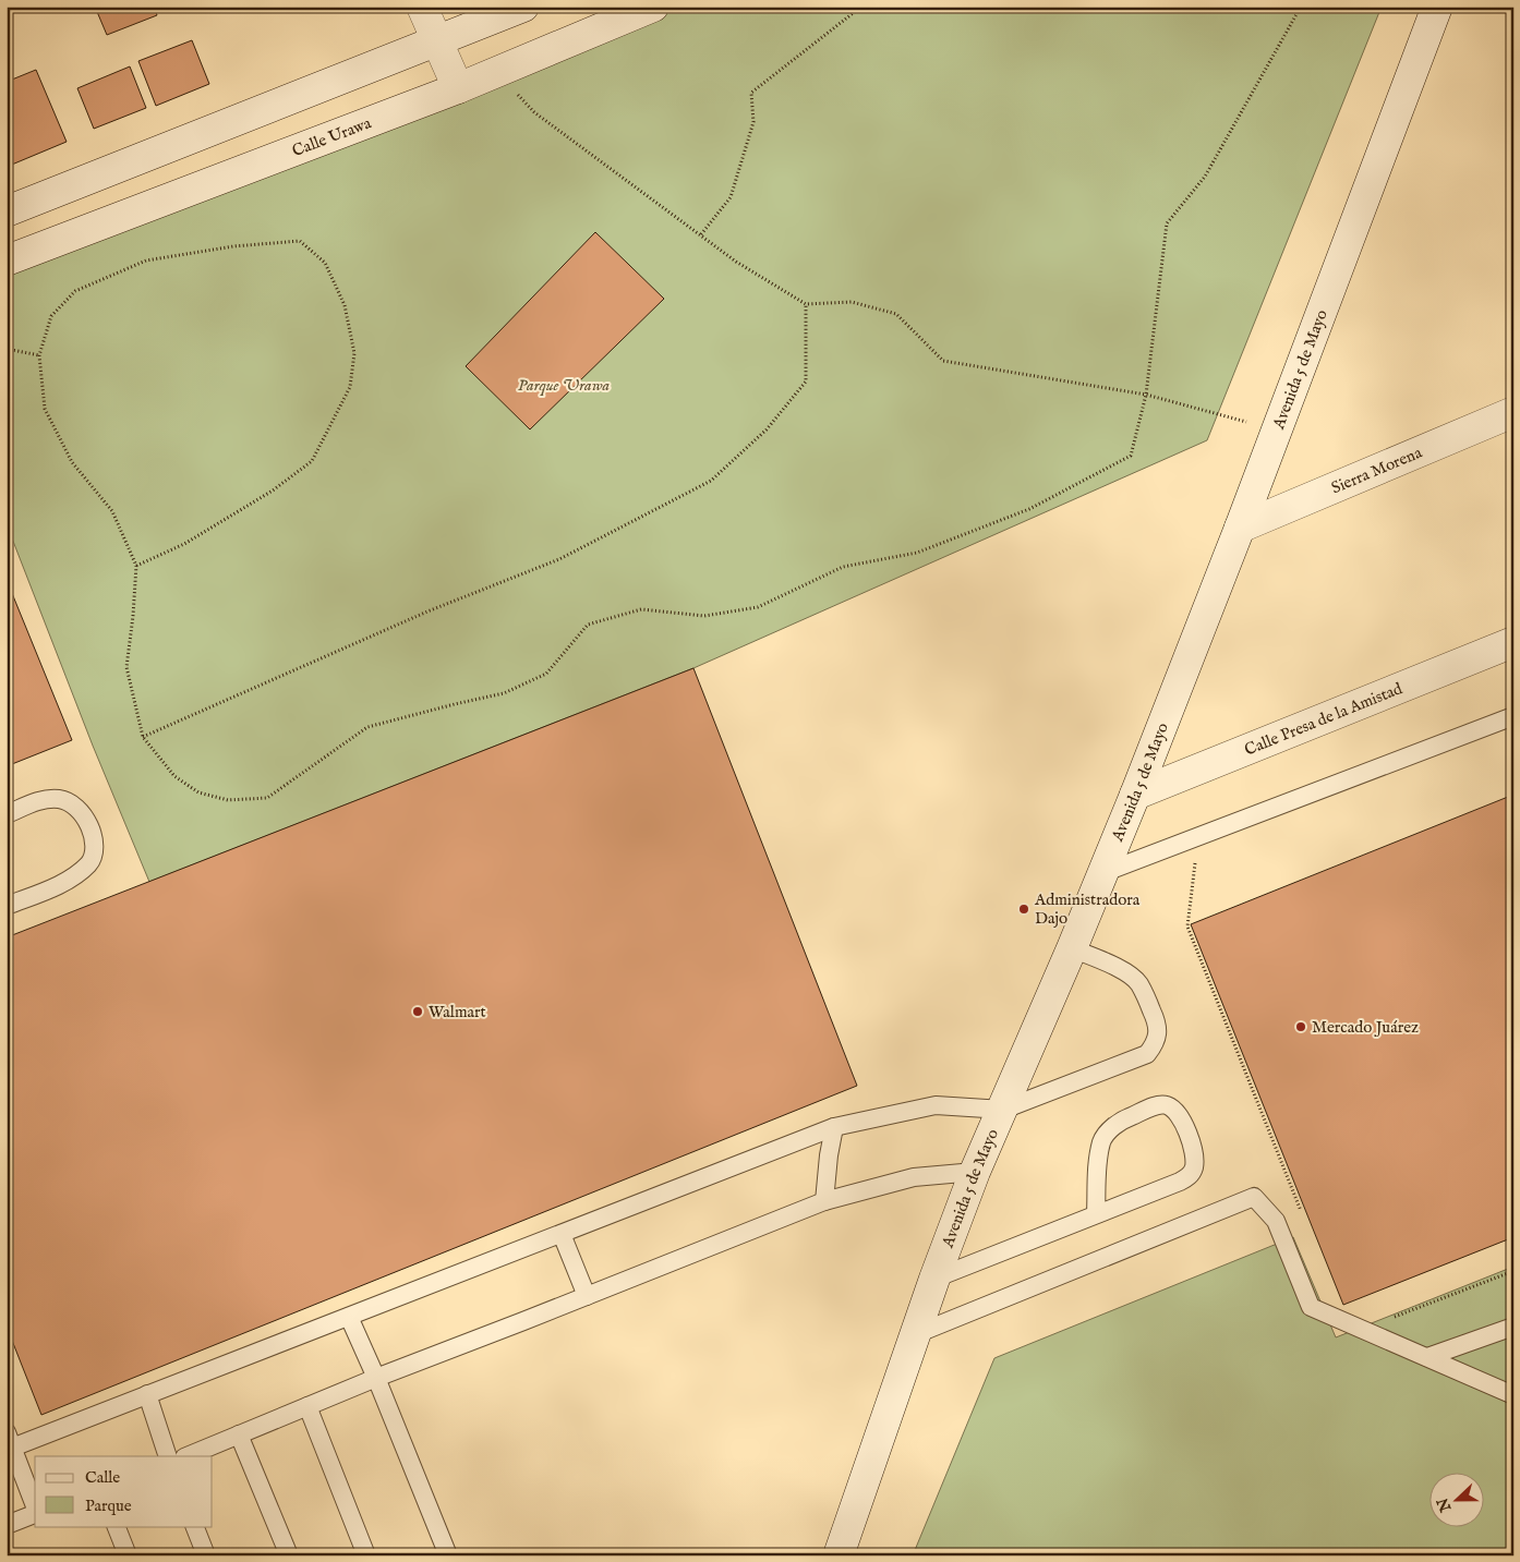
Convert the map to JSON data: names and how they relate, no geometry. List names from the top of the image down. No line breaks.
{"streets":{"main road":["Calle Urawa","Avenida 5 de Mayo","Sierra Morena","Calle Presa de la Amistad"]},"crossings":[["Avenida 5 de Mayo","Sierra Morena"],["Avenida 5 de Mayo","Calle Presa de la Amistad"]],"parks":["Parque Urawa"],"places":["Administradora Dajo","Walmart","Mercado Juárez"],"legend":["Calle","Parque"],"north":"left"}
